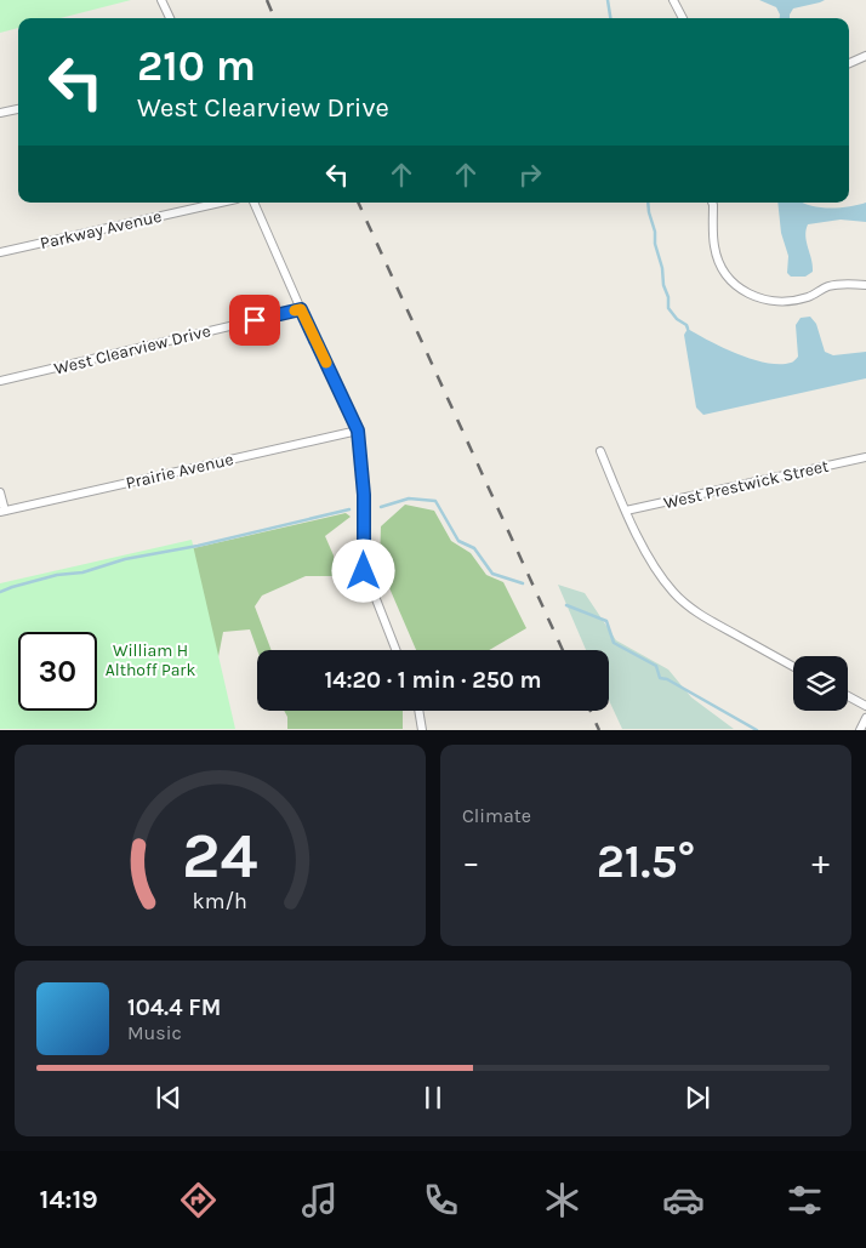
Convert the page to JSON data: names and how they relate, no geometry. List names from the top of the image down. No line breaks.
{"streets":{"street":["Parkway Avenue","West Clearview Drive","Prairie Avenue","West Prestwick Street"]},"parks":["William H Althoff Park"],"page":{"turn":["210 m","West Clearview Drive"],"limit":"30","trip":"14:20 · 1 min · 250 m","tile":"Climate","heat":["−","21.5°","+"],"song":["104.4 FM","Music"],"tabs":"14:19","gauge":["24","km/h"]}}
